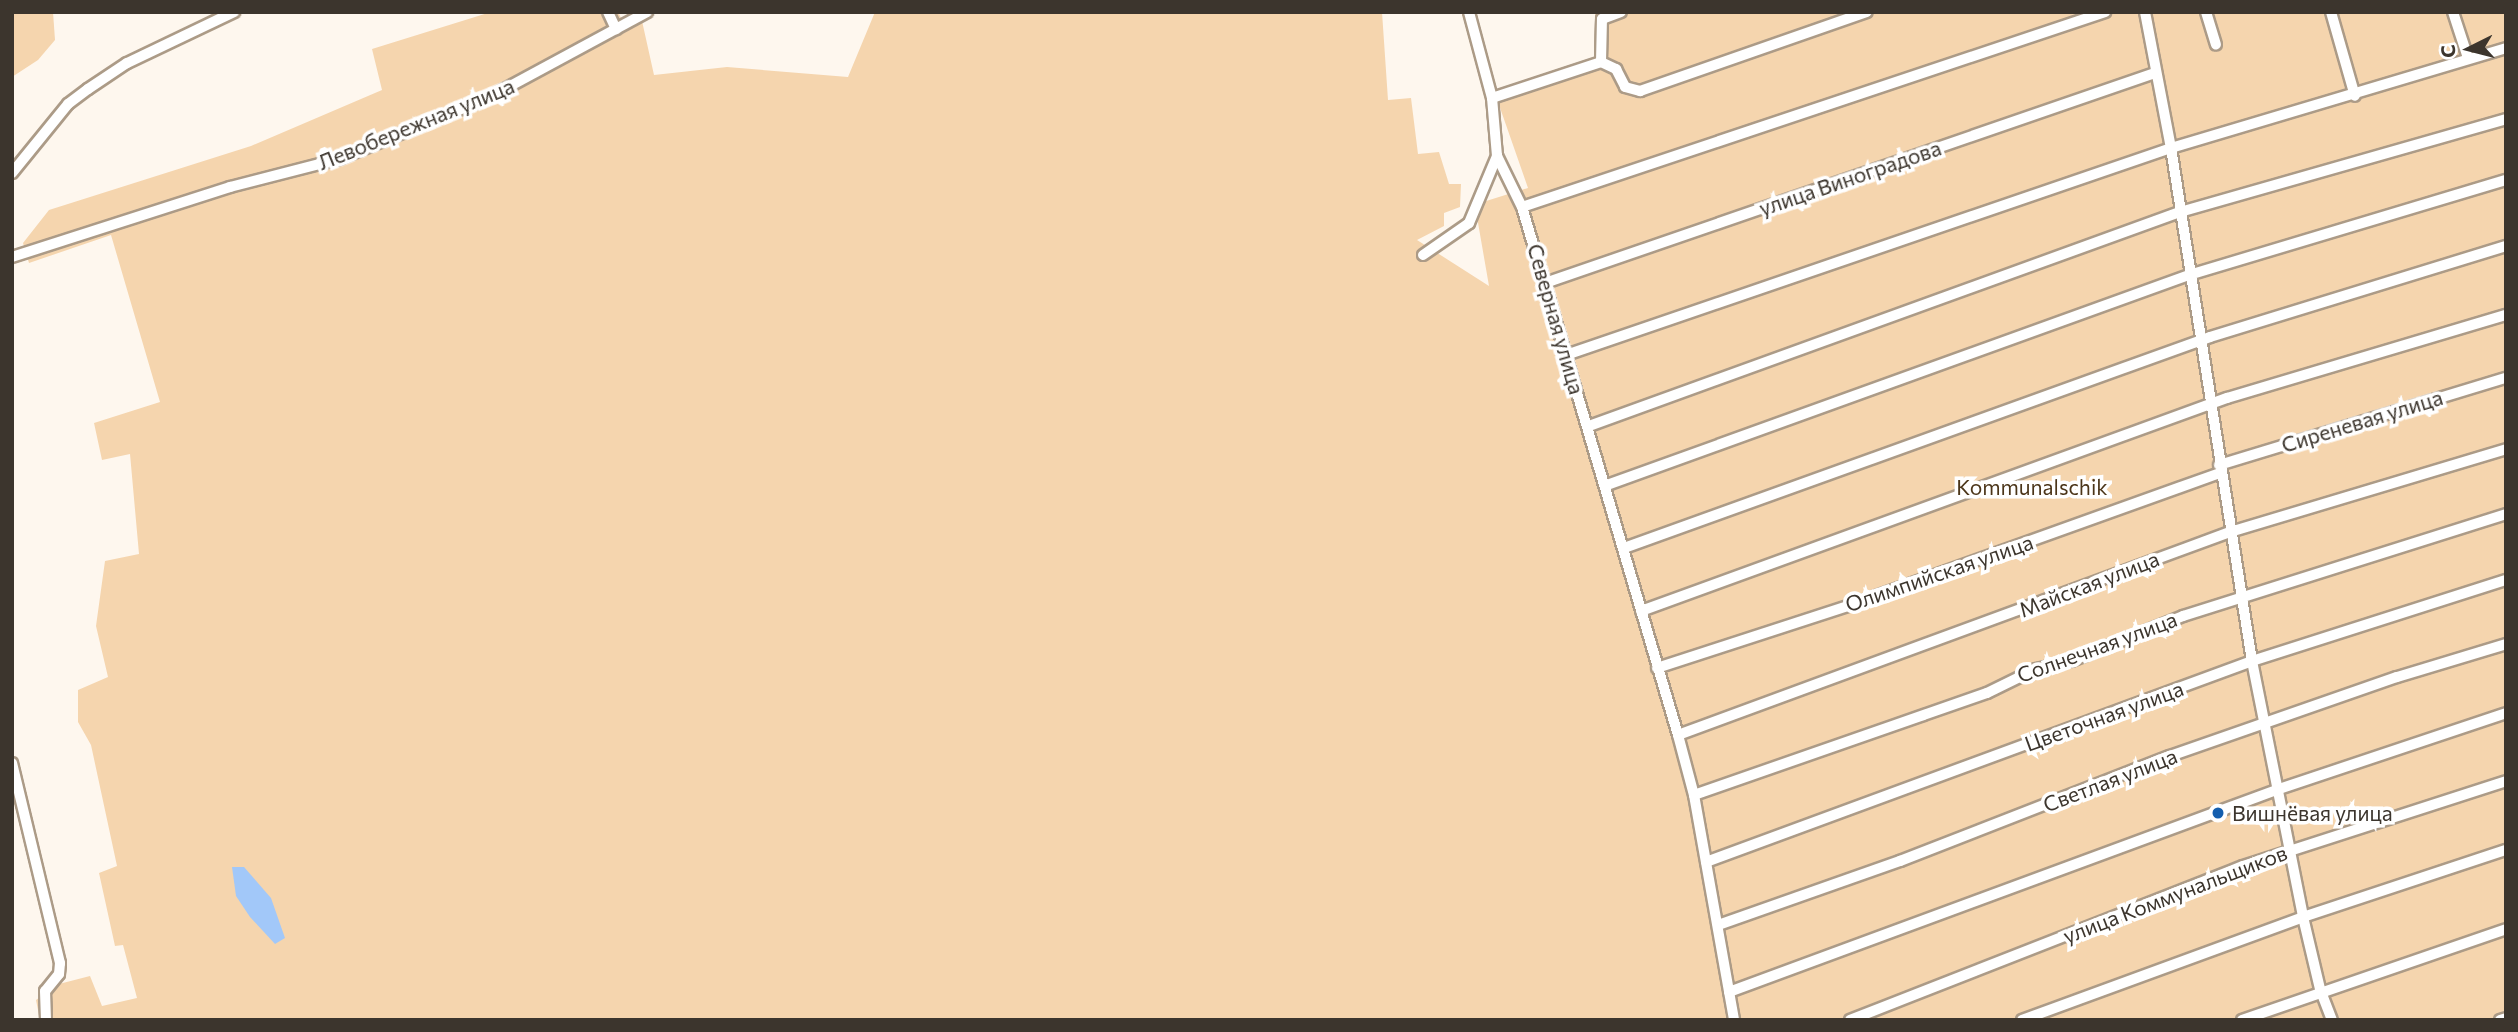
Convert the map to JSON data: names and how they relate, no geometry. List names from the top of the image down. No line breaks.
{"streets":{"street":["Левобережная улица","улица Виноградова","Северная улица","Сиреневая улица","Олимпийская улица","Майская улица","Солнечная улица","Цветочная улица","Светлая улица","улица Коммунальщиков"]},"crossings":[["улица Виноградова","Северная улица"],["Северная улица","Олимпийская улица"],["Северная улица","Майская улица"],["Северная улица","Солнечная улица"],["Северная улица","Цветочная улица"],["Северная улица","Светлая улица"],["Сиреневая улица","Олимпийская улица"]],"parks":["Kommunalschik"],"places":["Вишнёвая улица"],"north":"left"}
